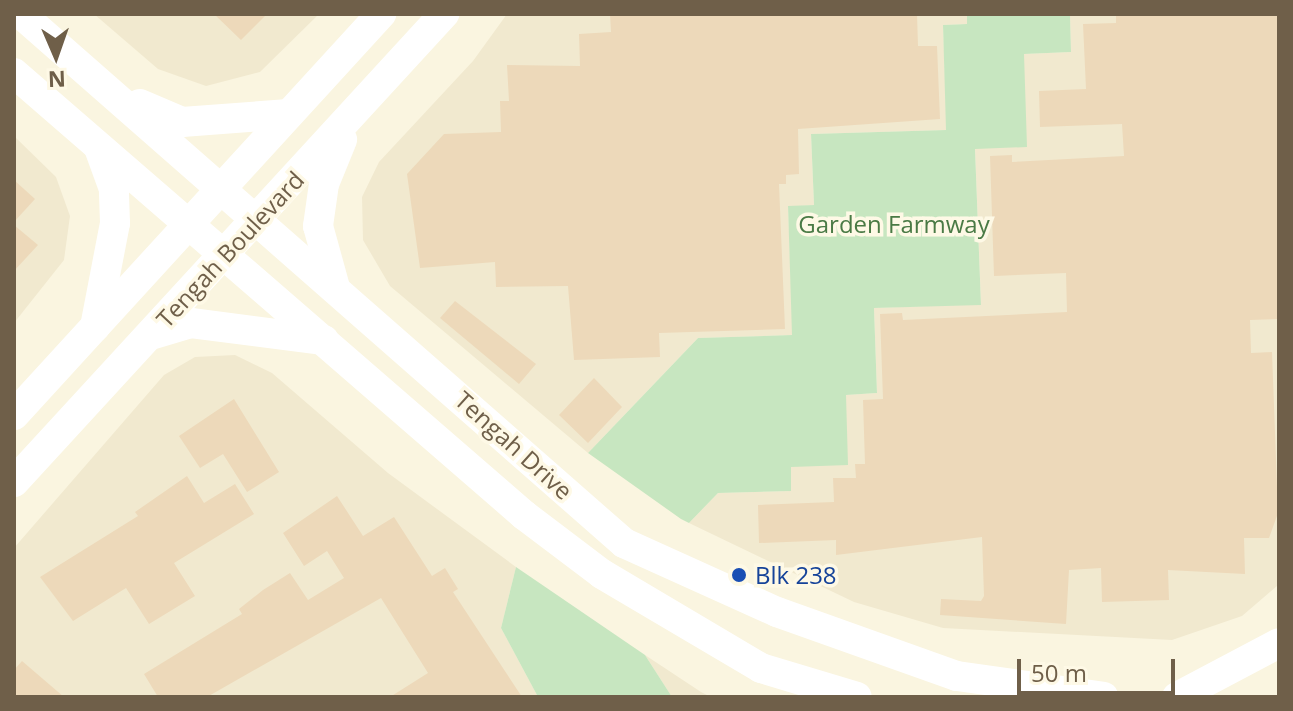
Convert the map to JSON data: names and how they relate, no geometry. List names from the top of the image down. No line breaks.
{"streets":{"street":["Tengah Boulevard","Tengah Drive"]},"crossings":[["Tengah Boulevard","Tengah Drive"]],"parks":["Garden Farmway"],"places":["Blk 238"],"scale_bar":"50 m","north":"bottom"}
